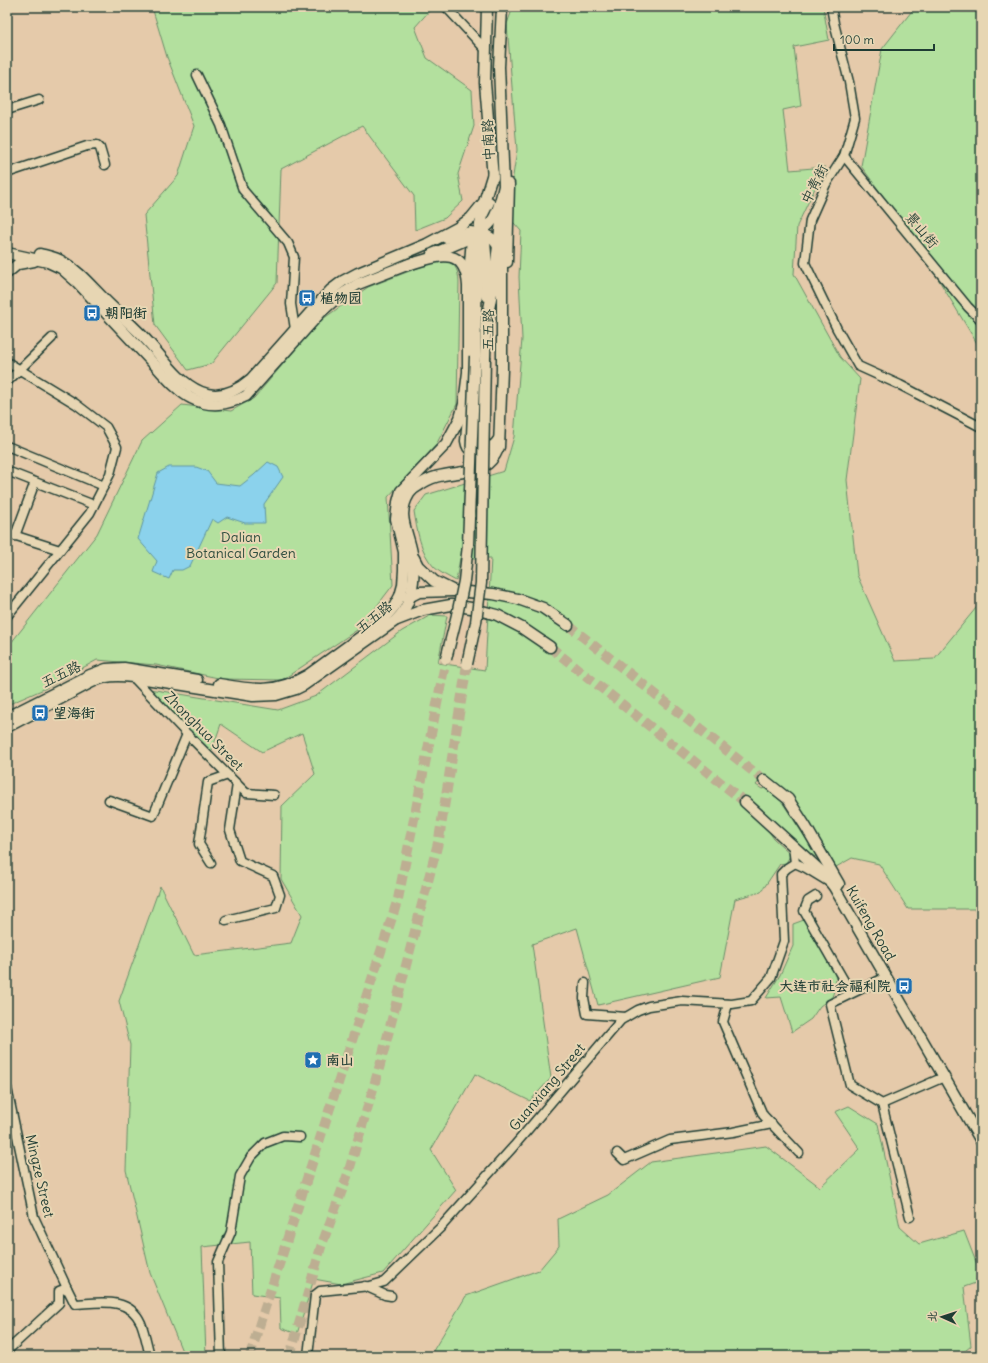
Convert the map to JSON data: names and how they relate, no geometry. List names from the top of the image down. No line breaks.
{"streets":{"main road":["中南路","五五路","Kuifeng Road"],"street":["中青街","景山街","Zhonghua Street","Guanxiang Street","Mingze Street"]},"crossings":[["中南路","五五路"],["中青街","景山街"],["五五路","Zhonghua Street"]],"parks":["Dalian Botanical Garden"],"places":{"bus stop":["植物园","朝阳街","望海街","大连市社会福利院"],"place":["南山"]},"scale_bar":"100 m","north":"left"}
